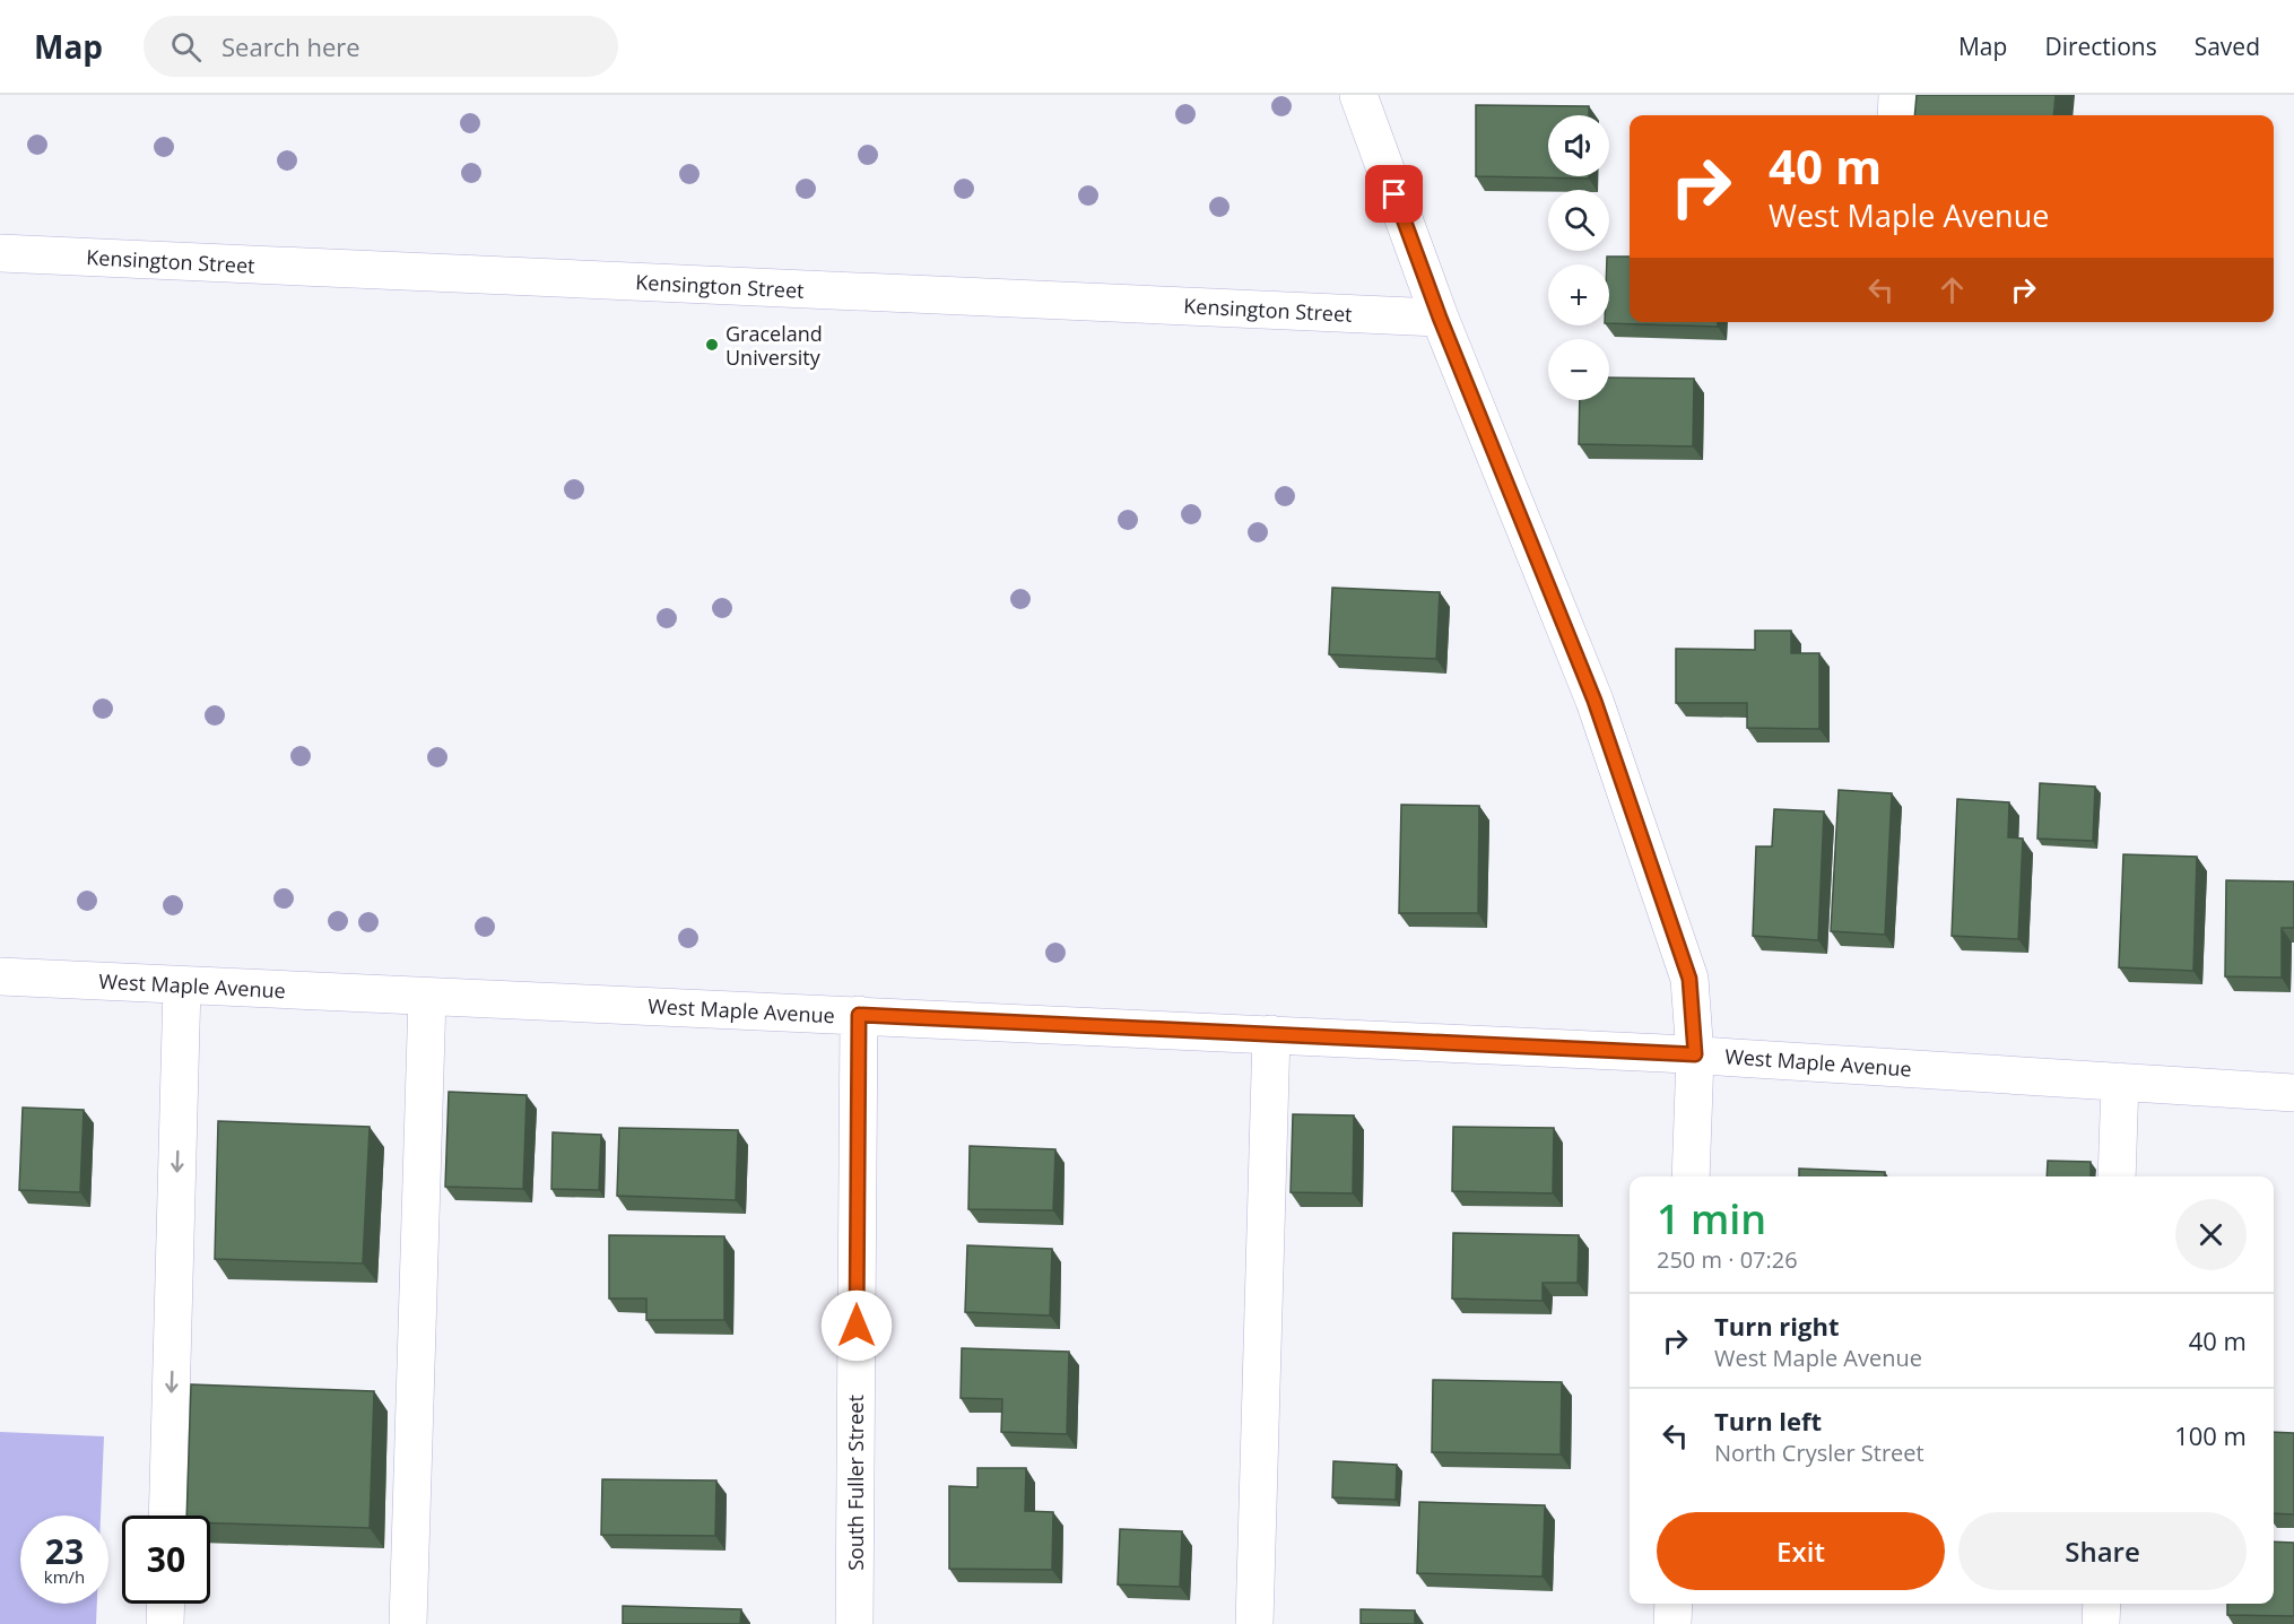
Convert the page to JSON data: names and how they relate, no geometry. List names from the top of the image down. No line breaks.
{"streets":{"street":["Kensington Street","West Maple Avenue","South Fuller Street"]},"crossings":[["West Maple Avenue","South Fuller Street"]],"places":["Graceland University"],"page":{"header":"Map","search":"Search here","nav":["Map","Directions","Saved"],"map_buttons":["+","−"],"turn":["40 m","West Maple Avenue"],"heading":["1 min","250 m · 07:26"],"list":[{"name":"Turn right","note":"West Maple Avenue","value":"40 m"},{"name":"Turn left","note":"North Crysler Street","value":"100 m"}],"buttons":["Exit","Share"],"speed":"23 km/h","limit":"30"}}
